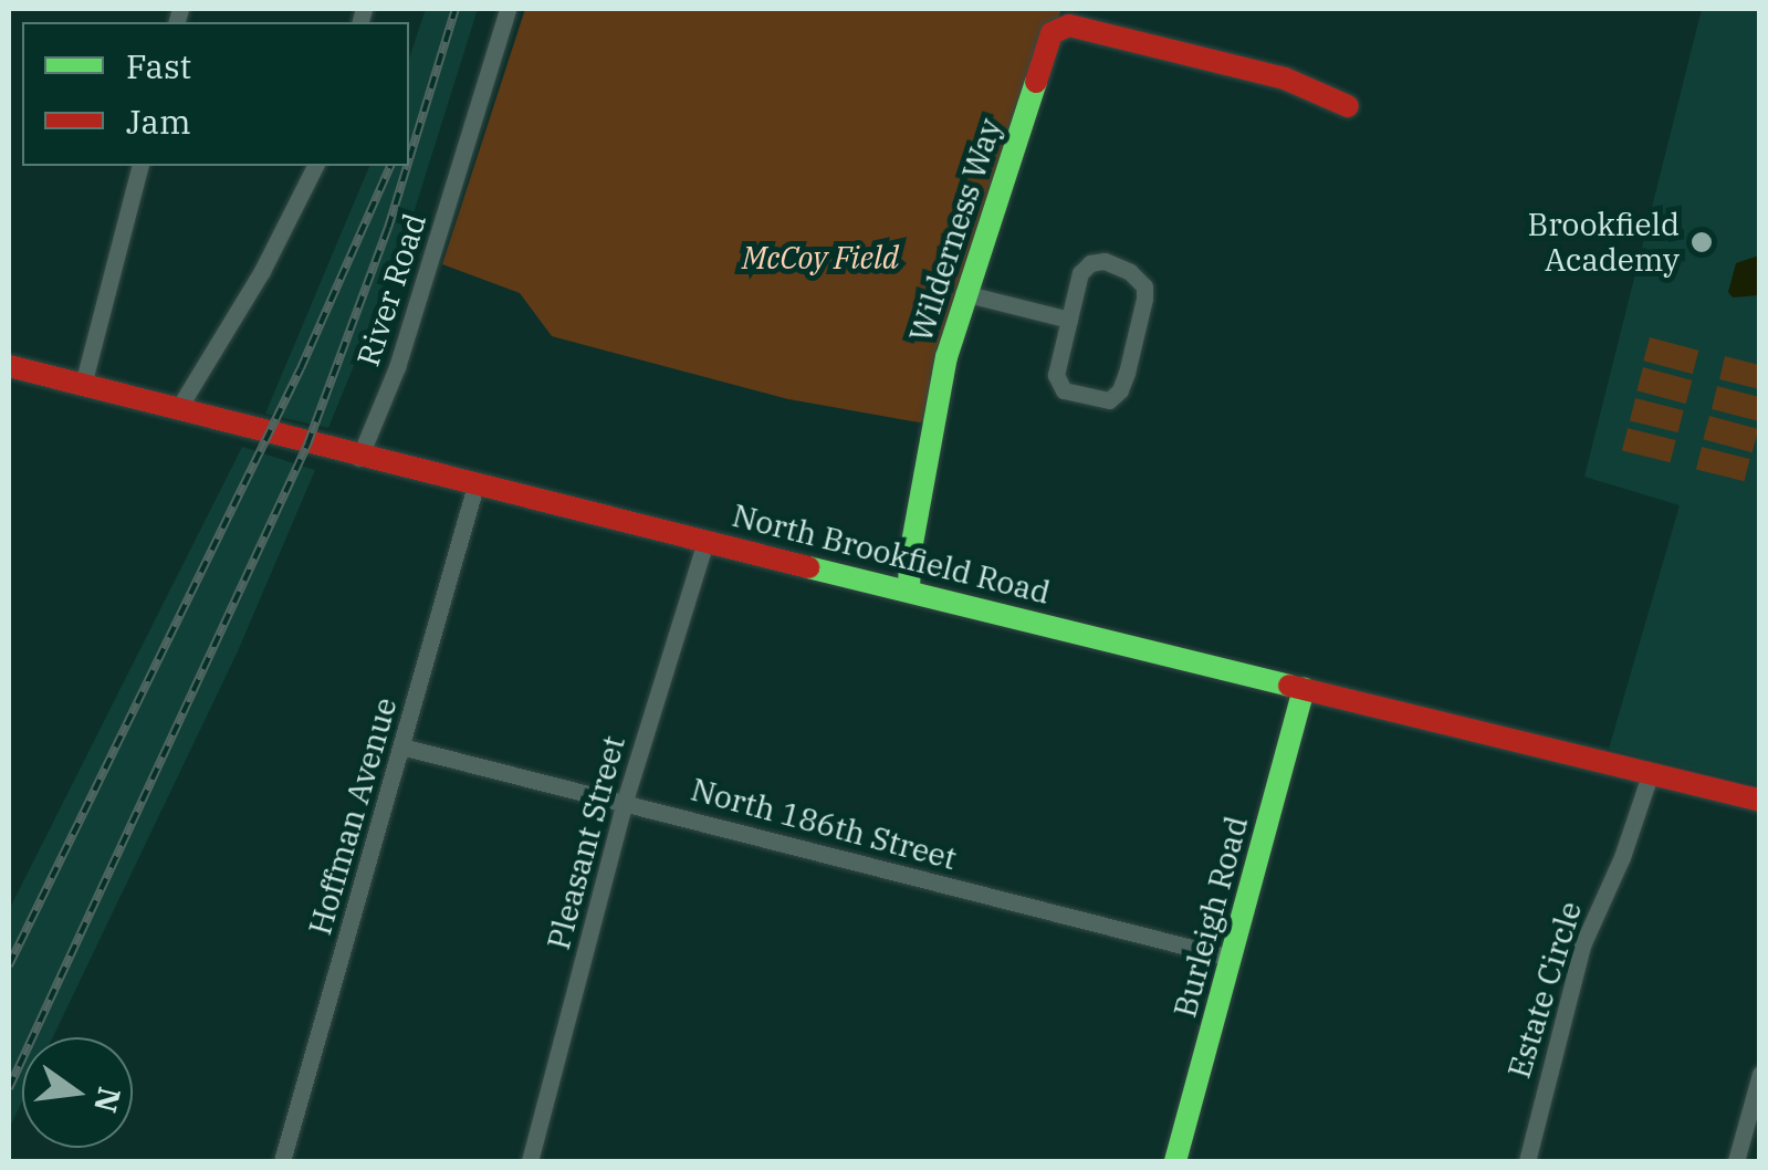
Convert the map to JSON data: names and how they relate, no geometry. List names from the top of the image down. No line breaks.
{"streets":{"street":["Wilderness Way","River Road","North Brookfield Road","Hoffman Avenue","North 186th Street","Pleasant Street","Burleigh Road","Estate Circle"]},"crossings":[["Wilderness Way","North Brookfield Road"],["River Road","North Brookfield Road"],["North Brookfield Road","Hoffman Avenue"],["North Brookfield Road","Pleasant Street"],["North Brookfield Road","Burleigh Road"],["North Brookfield Road","Estate Circle"],["Hoffman Avenue","North 186th Street"],["North 186th Street","Pleasant Street"],["North 186th Street","Burleigh Road"]],"parks":["McCoy Field"],"places":["Brookfield Academy"],"legend":["Fast","Jam"],"north":"right"}
